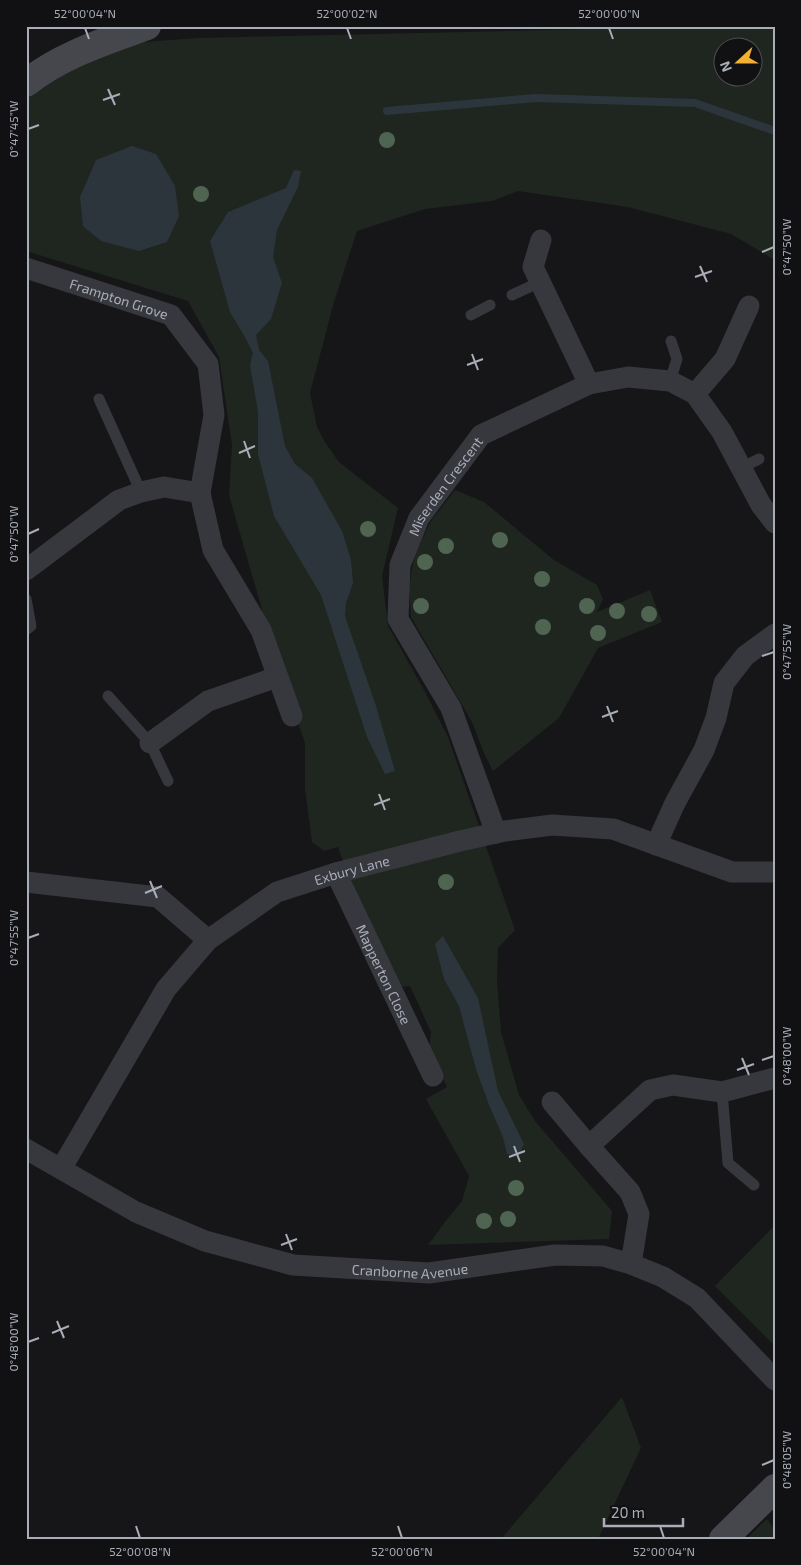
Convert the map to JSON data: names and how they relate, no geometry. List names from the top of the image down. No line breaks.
{"streets":{"street":["Frampton Grove","Miserden Crescent","Exbury Lane","Mapperton Close","Cranborne Avenue"]},"crossings":[["Miserden Crescent","Exbury Lane"],["Exbury Lane","Mapperton Close"],["Exbury Lane","Cranborne Avenue"]],"scale_bar":"20 m","north":"left","coordinates":["52°00'04\"N","52°00'02\"N","52°00'00\"N","0°47'45\"W","0°47'50\"W","0°47'55\"W","0°48'00\"W","0°48'05\"W","52°00'08\"N","52°00'06\"N"]}
